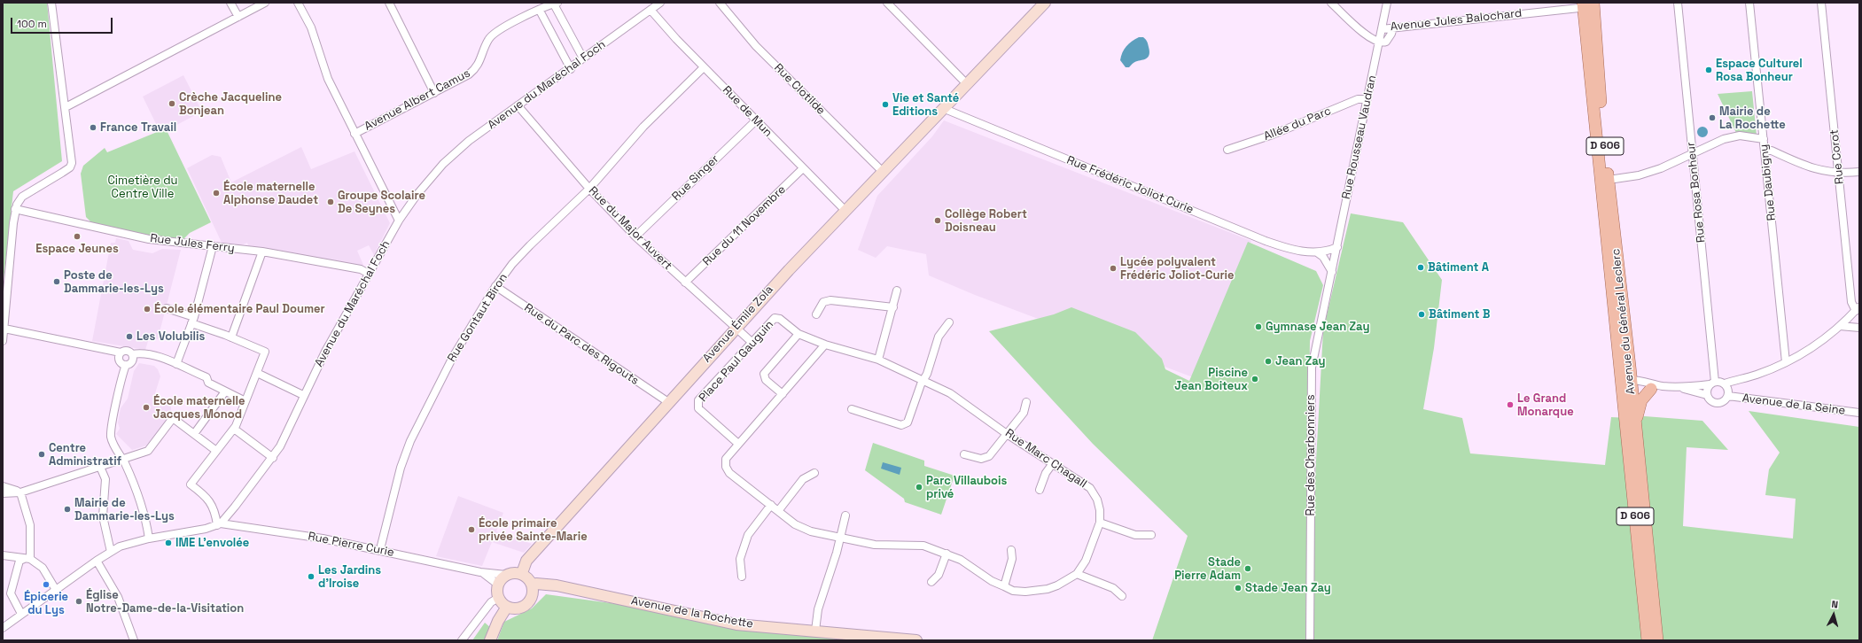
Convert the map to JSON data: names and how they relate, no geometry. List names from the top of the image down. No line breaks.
{"streets":{"main road":["D 606","Avenue du Général Leclerc","Avenue Émile Zola","Avenue de la Rochette"],"street":["Avenue Jules Balochard","Avenue du Maréchal Foch","Rue Clotilde","Avenue Albert Camus","Rue de Mun","Allée du Parc","Rue Rousseau Vaudran","Rue Corot","Rue Singer","Rue Daubigny","Rue Frédéric Joliot Curie","Rue Rosa Bonheur","Rue du 11 Novembre","Rue du Major Auvert","Rue Jules Ferry","Rue Gontaut Biron","Rue du Parc des Rigouts","Place Paul Gauguin","Avenue de la Seine","Rue des Charbonniers","Rue Marc Chagall","Rue Pierre Curie"]},"crossings":[["Avenue Jules Balochard","Rue Rousseau Vaudran"],["Avenue Jules Balochard","Avenue du Général Leclerc"],["Avenue du Maréchal Foch","Rue de Mun"],["Avenue du Maréchal Foch","Rue du Major Auvert"],["Avenue du Maréchal Foch","Rue Jules Ferry"],["Avenue du Maréchal Foch","Rue Pierre Curie"],["Rue Clotilde","Avenue Émile Zola"],["Rue de Mun","Rue Singer"],["Rue de Mun","Rue du 11 Novembre"],["Rue de Mun","Rue Gontaut Biron"],["Rue de Mun","Avenue Émile Zola"],["Allée du Parc","Rue Rousseau Vaudran"],["Rue Rousseau Vaudran","Rue Frédéric Joliot Curie"],["Rue Rousseau Vaudran","Rue des Charbonniers"],["Rue Singer","Rue du Major Auvert"],["Rue Frédéric Joliot Curie","Avenue Émile Zola"],["Rue Rosa Bonheur","Avenue de la Seine"],["Rue du 11 Novembre","Rue du Major Auvert"],["Rue du Major Auvert","Rue Gontaut Biron"],["Rue du Major Auvert","Avenue Émile Zola"],["Rue du Major Auvert","Place Paul Gauguin"],["Rue Gontaut Biron","Rue du Parc des Rigouts"],["Rue Gontaut Biron","Rue Pierre Curie"],["Avenue Émile Zola","Rue du Parc des Rigouts"],["Avenue Émile Zola","Rue Pierre Curie"],["Avenue Émile Zola","Avenue de la Rochette"],["Place Paul Gauguin","Rue Marc Chagall"],["Rue Pierre Curie","Avenue de la Rochette"]],"parks":["Cimetière du Centre Ville"],"places":["Espace Culturel Rosa Bonheur","Crèche Jacqueline Bonjean","Vie et Santé Editions","Mairie de La Rochette","France Travail","École maternelle Alphonse Daudet","Groupe Scolaire De Seynes","Collège Robert Doisneau","Espace Jeunes","Bâtiment A","Lycée polyvalent Frédéric Joliot-Curie","Poste de Dammarie-les-Lys","École élémentaire Paul Doumer","Bâtiment B","Gymnase Jean Zay","Les Volubilis","Jean Zay","Piscine Jean Boiteux","Le Grand Monarque","École maternelle Jacques Monod","Centre Administratif","Parc Villaubois privé","Mairie de Dammarie-les-Lys","École primaire privée Sainte-Marie","IME L'envolée","Stade Pierre Adam","Les Jardins d'Iroise","Épicerie du Lys","Stade Jean Zay","Église Notre-Dame-de-la-Visitation"],"scale_bar":"100 m","north":"top"}
